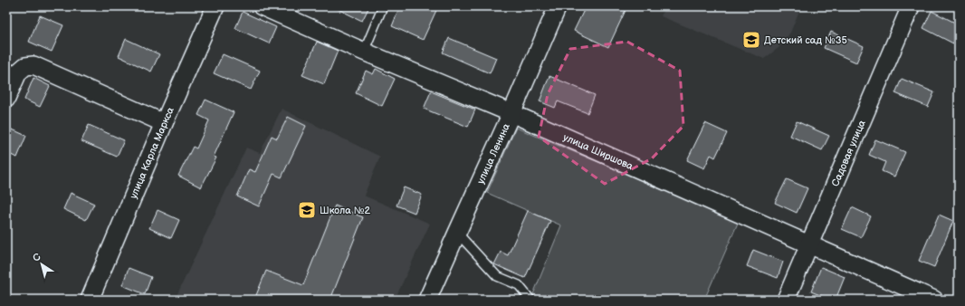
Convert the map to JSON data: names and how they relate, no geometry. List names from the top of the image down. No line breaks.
{"streets":{"street":["улица Ширшова","улица Карла Маркса","улица Ленина","Садовая улица"]},"crossings":[["улица Ширшова","улица Ленина"],["улица Ширшова","Садовая улица"]],"places":{"school or university":["Детский сад №35","Школа №2"]},"north":"top left"}
